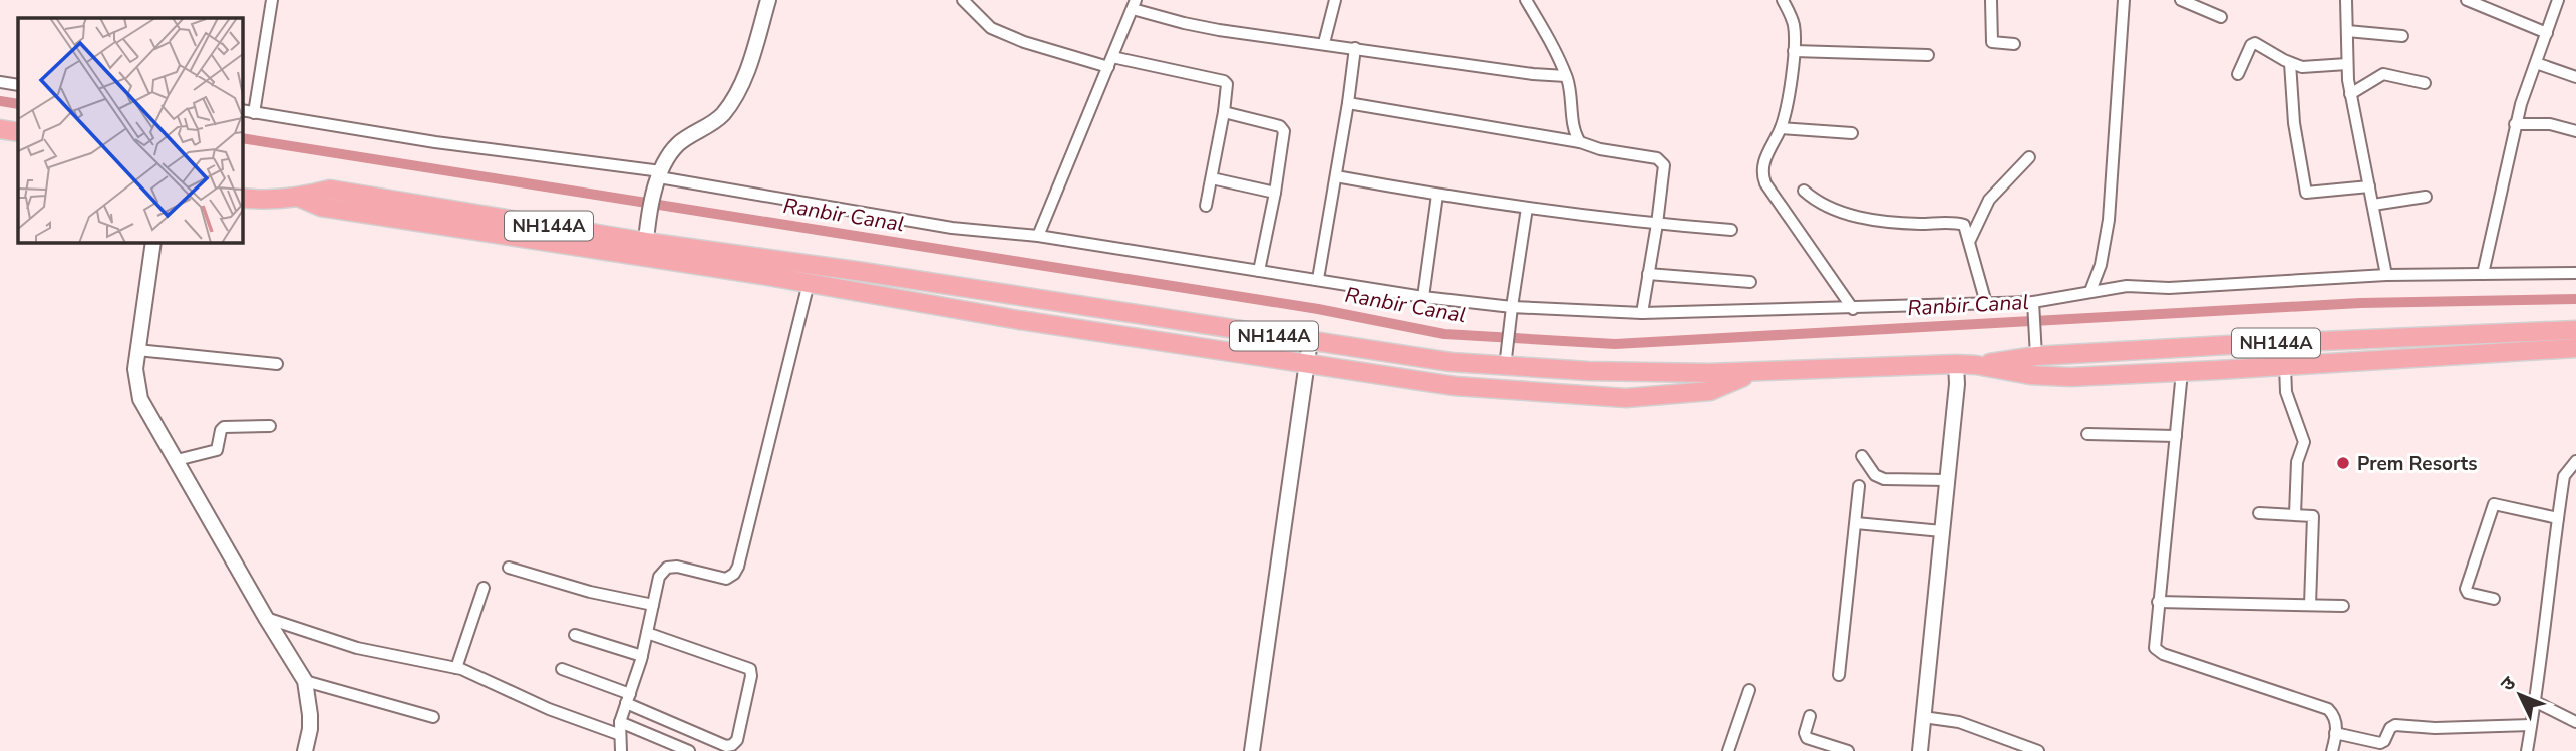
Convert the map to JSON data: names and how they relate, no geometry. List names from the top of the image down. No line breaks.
{"streets":{"highway":["NH144A"]},"water":["Ranbir Canal"],"places":["Prem Resorts"],"north":"top left"}
